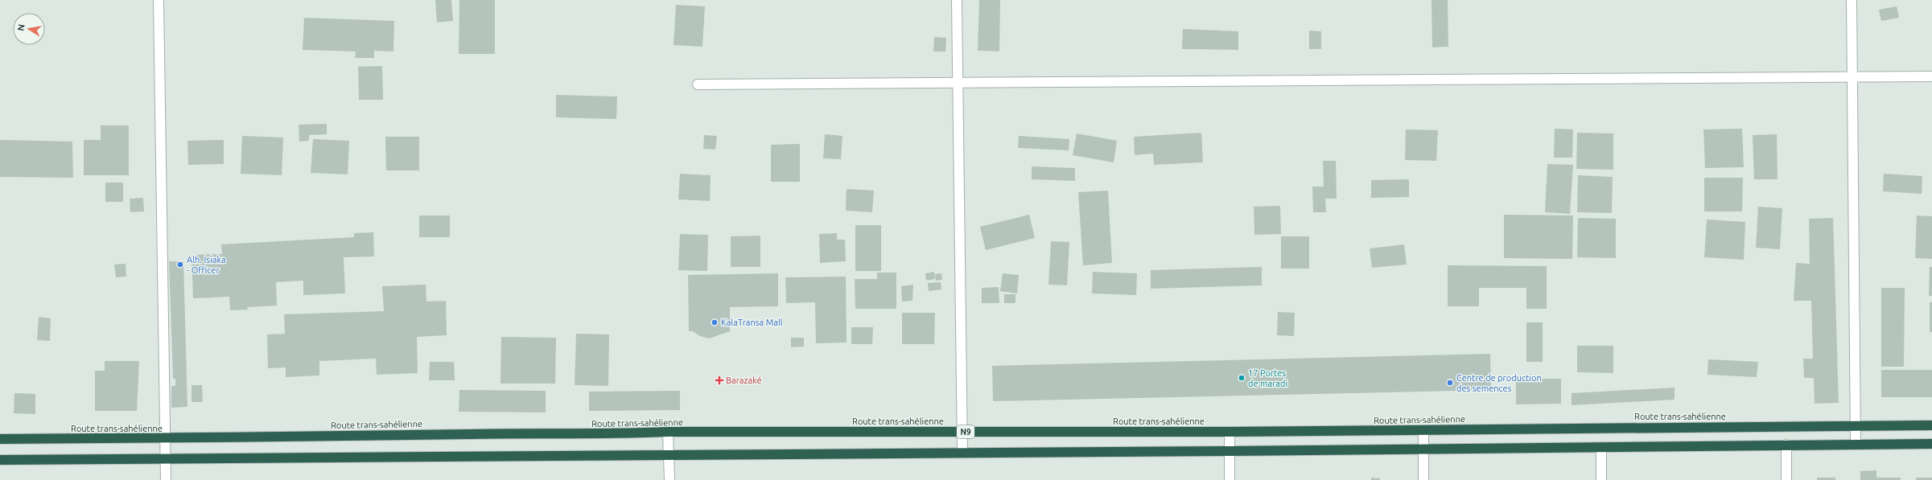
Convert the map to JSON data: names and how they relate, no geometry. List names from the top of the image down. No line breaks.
{"streets":{"highway":["Route trans-sahélienne","N9"]},"places":{"other":["Alh. Isiaka - Officer","KalaTransa Mall","17 Portes de maradi","Centre de production des semences"],"health":["Barazaké"]},"north":"left"}
